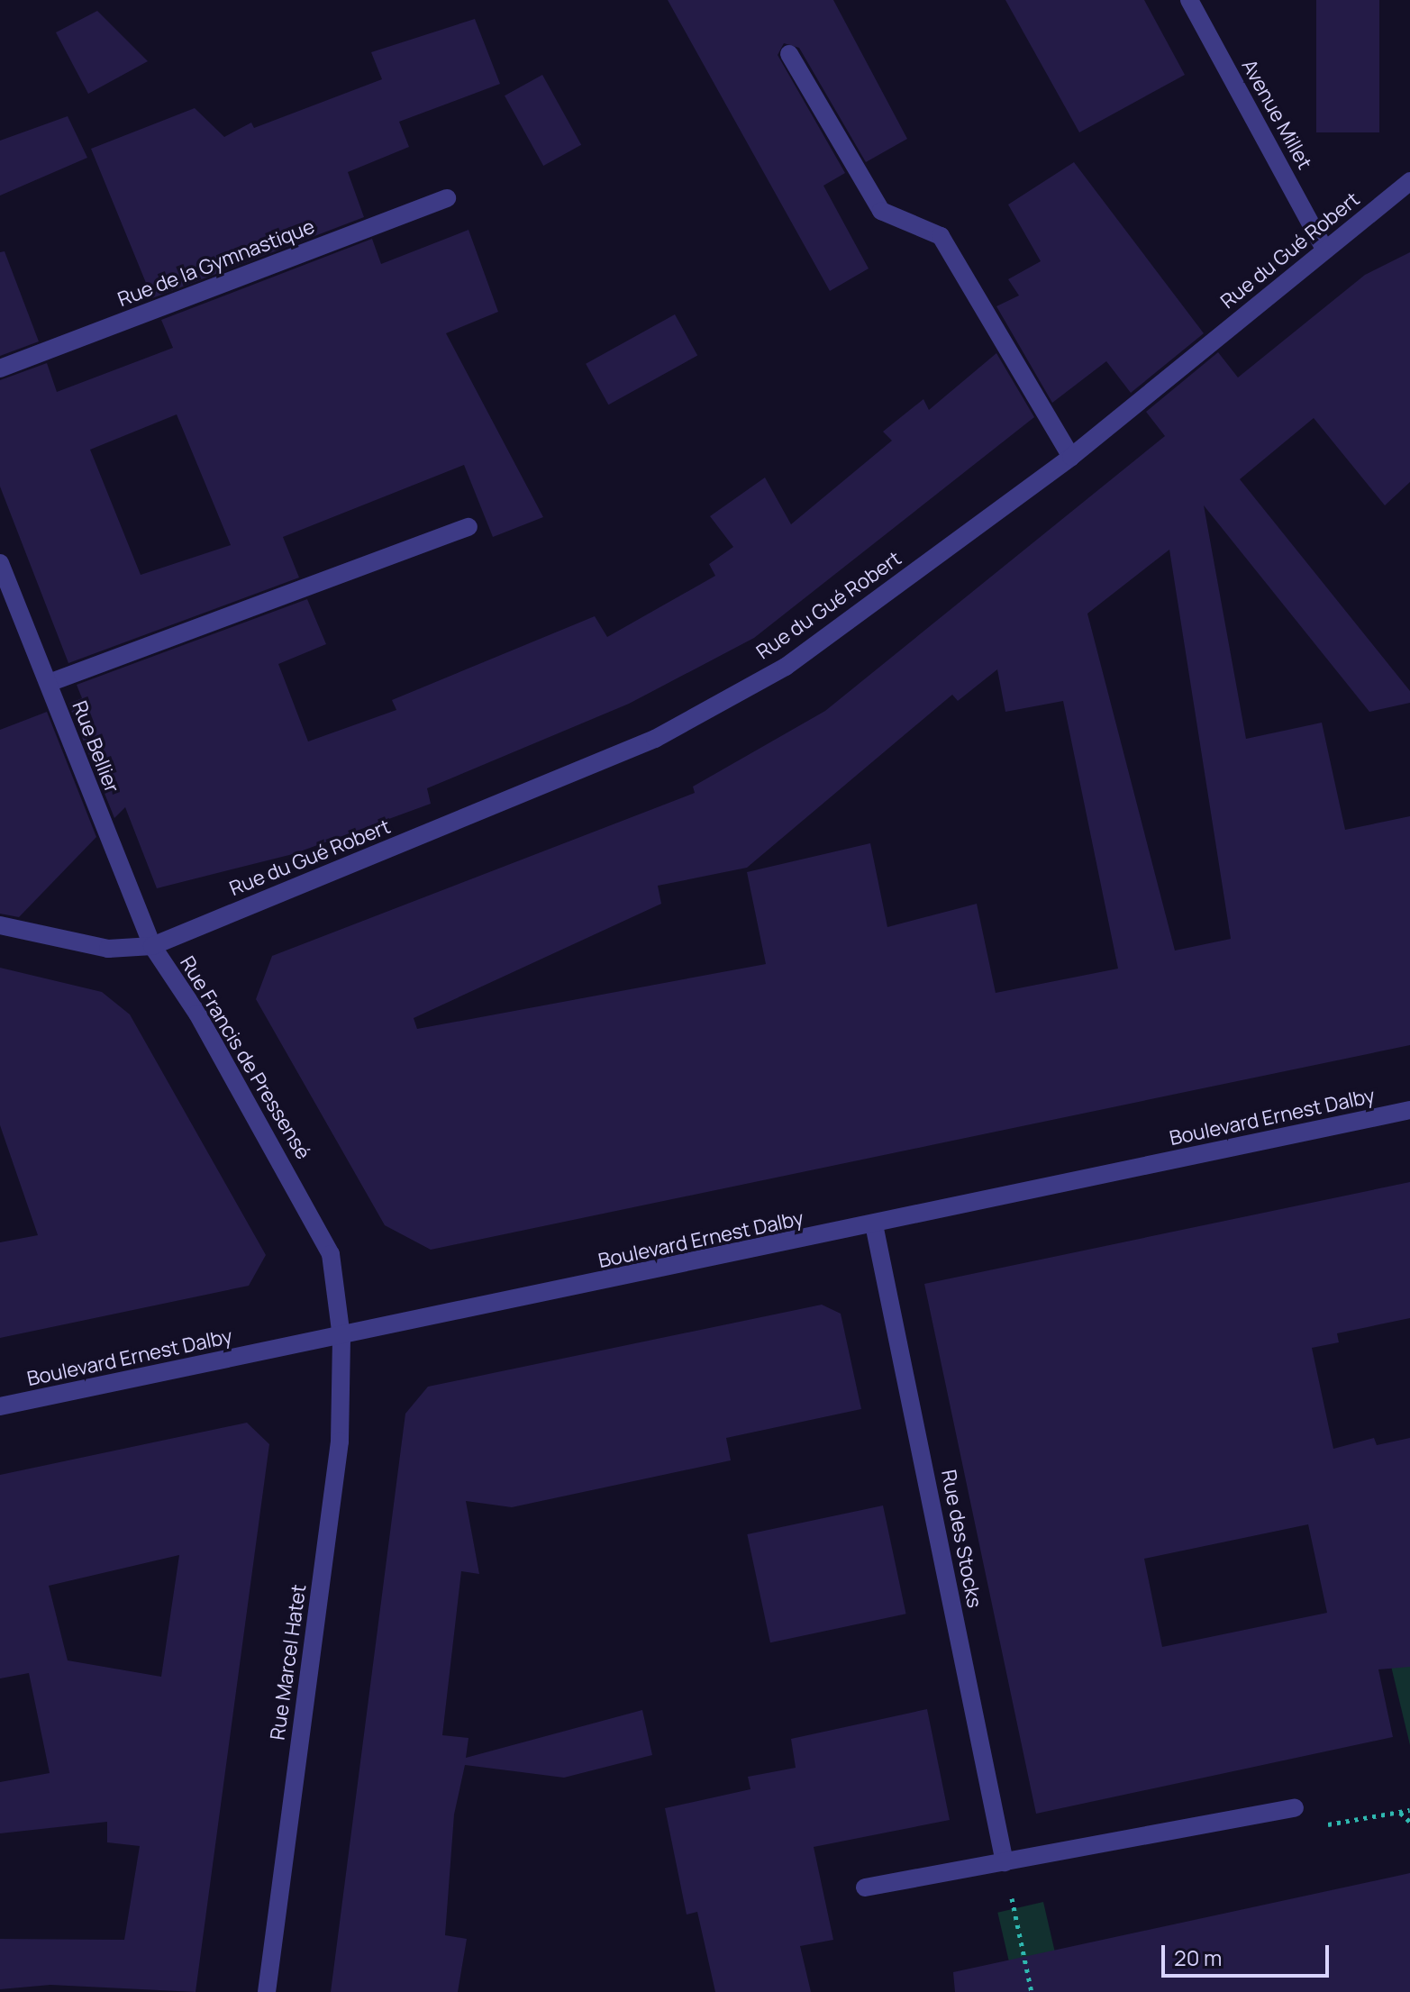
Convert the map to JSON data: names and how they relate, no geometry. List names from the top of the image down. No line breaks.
{"streets":{"street":["Avenue Millet","Rue du Gué Robert","Rue de la Gymnastique","Rue Bellier","Rue Francis de Pressensé","Boulevard Ernest Dalby","Rue des Stocks","Rue Marcel Hatet"]},"crossings":[["Avenue Millet","Rue du Gué Robert"],["Rue du Gué Robert","Rue Bellier"],["Rue du Gué Robert","Rue Francis de Pressensé"],["Rue Bellier","Rue Francis de Pressensé"],["Rue Francis de Pressensé","Boulevard Ernest Dalby"],["Rue Francis de Pressensé","Rue Marcel Hatet"],["Boulevard Ernest Dalby","Rue des Stocks"],["Boulevard Ernest Dalby","Rue Marcel Hatet"]],"scale_bar":"20 m"}
